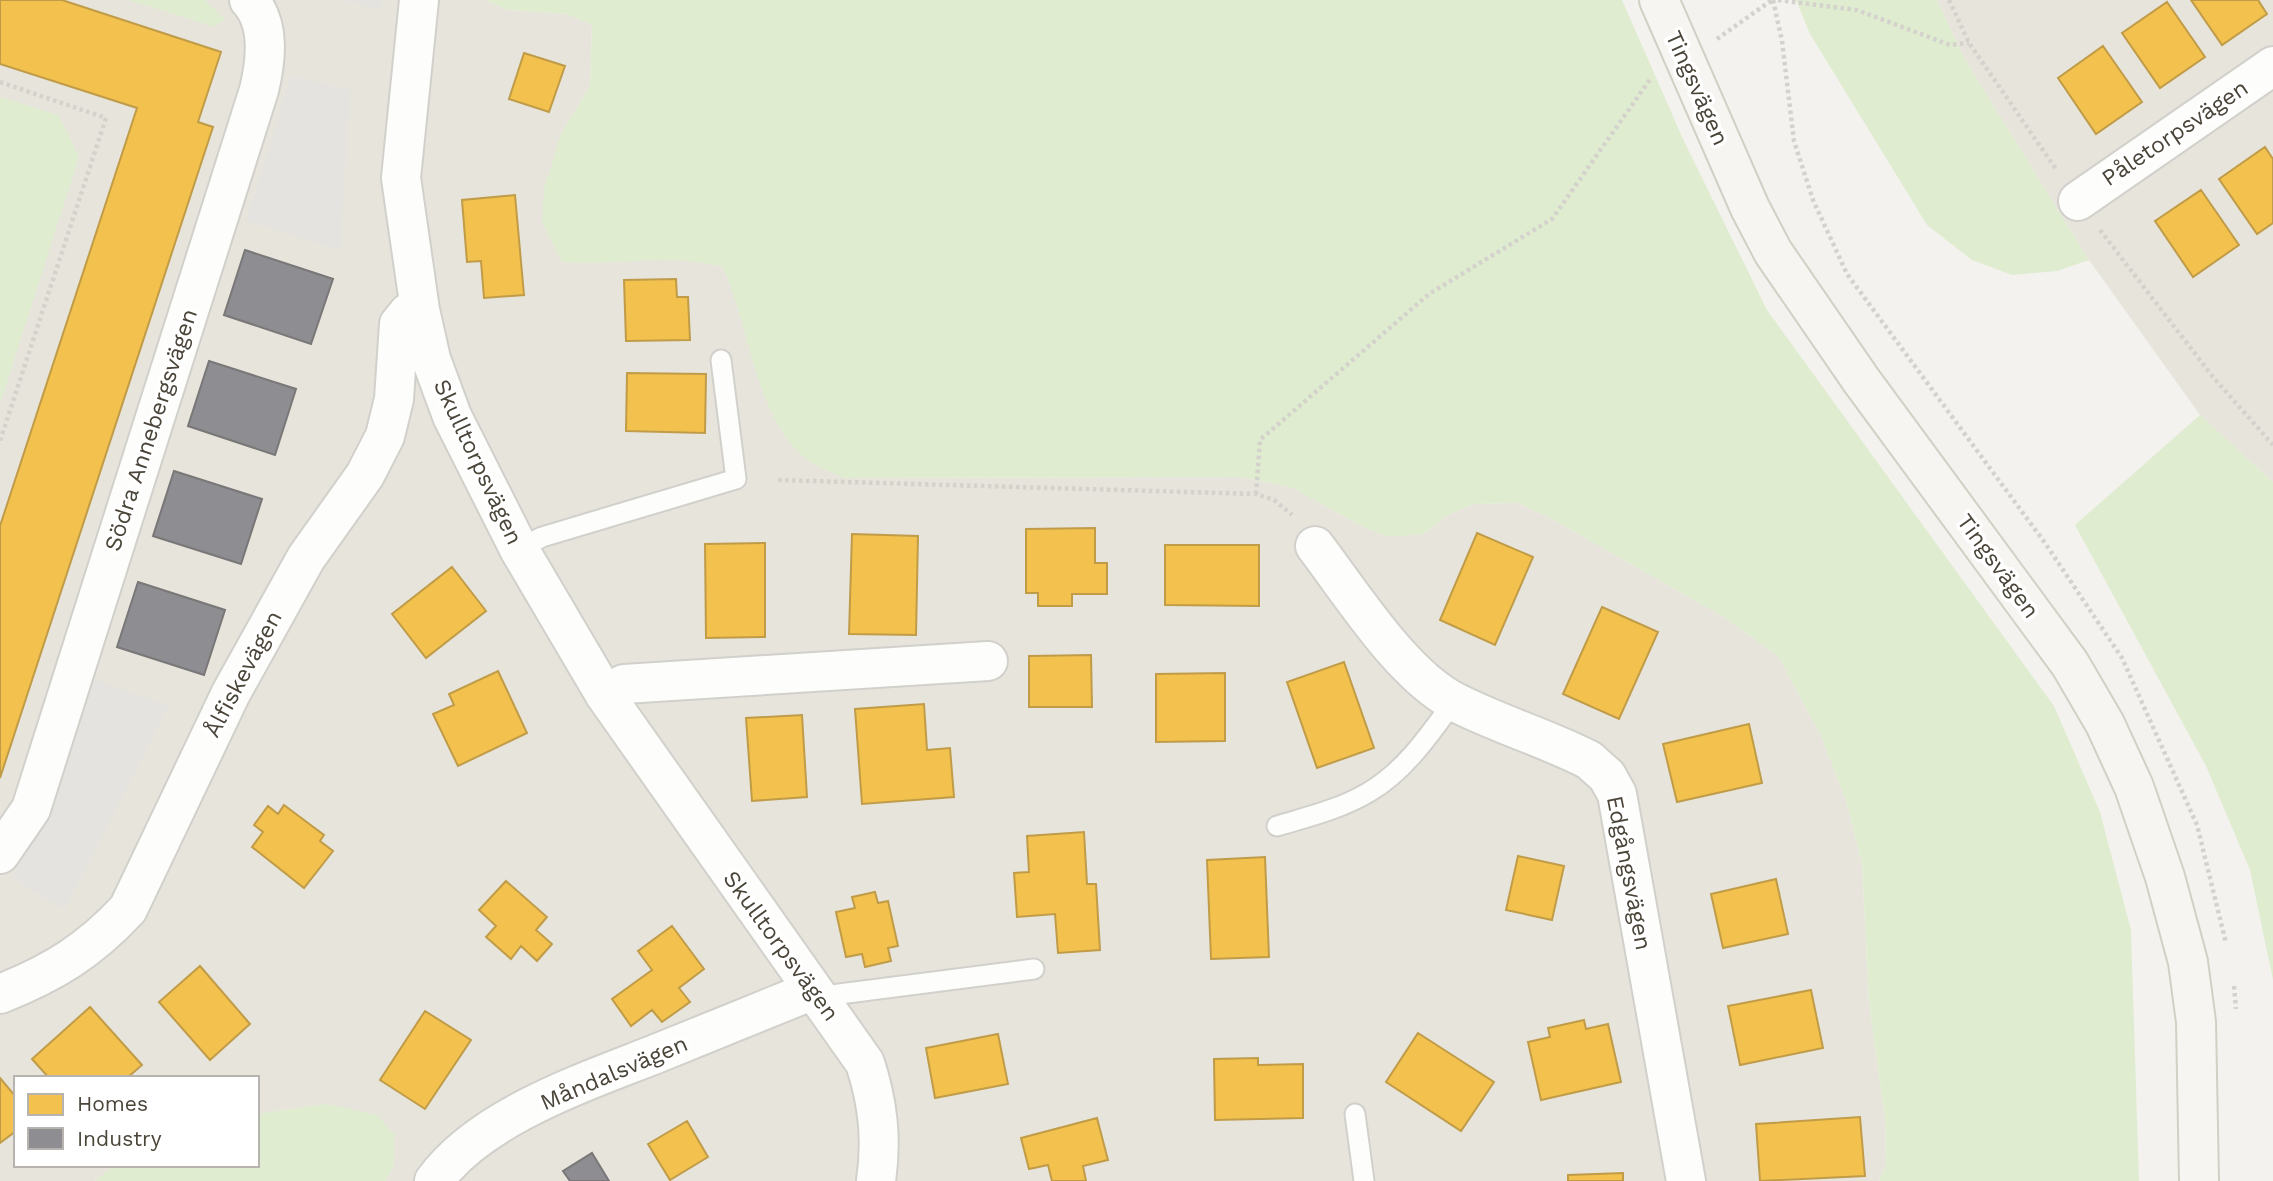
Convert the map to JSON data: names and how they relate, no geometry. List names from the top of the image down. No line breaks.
{"streets":{"street":["Tingsvägen","Påletorpsvägen","Södra Annebergsvägen","Skulltorpsvägen","Ålfiskevägen","Edgångsvägen","Måndalsvägen"]},"crossings":[["Skulltorpsvägen","Ålfiskevägen"],["Skulltorpsvägen","Måndalsvägen"]],"legend":["Homes","Industry"]}
